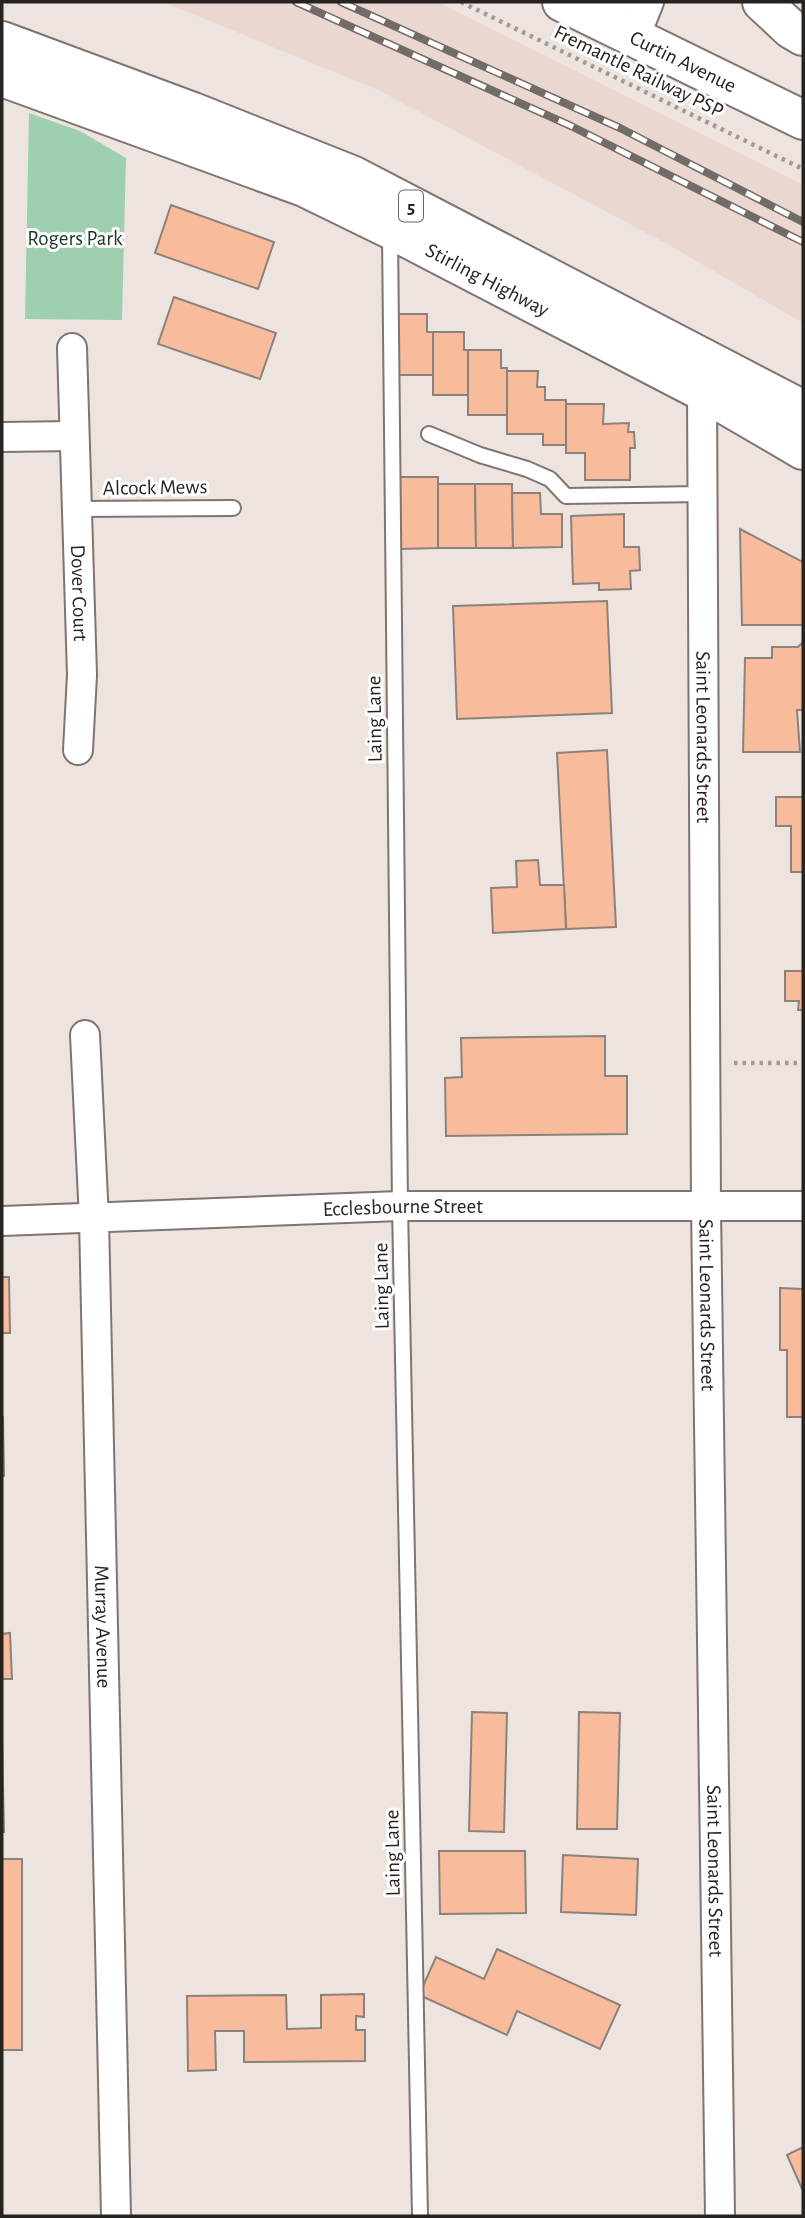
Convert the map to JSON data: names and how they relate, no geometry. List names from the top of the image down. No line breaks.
{"streets":{"main road":["Curtin Avenue","5","Stirling Highway"],"street":["Dover Court","Saint Leonards Street","Ecclesbourne Street","Murray Avenue"],"lane":["Alcock Mews","Laing Lane"],"path":["Fremantle Railway PSP"]},"crossings":[["Stirling Highway","Laing Lane"],["Stirling Highway","Saint Leonards Street"],["Alcock Mews","Dover Court"],["Laing Lane","Ecclesbourne Street"],["Saint Leonards Street","Ecclesbourne Street"],["Ecclesbourne Street","Murray Avenue"]],"parks":["Rogers Park"]}
